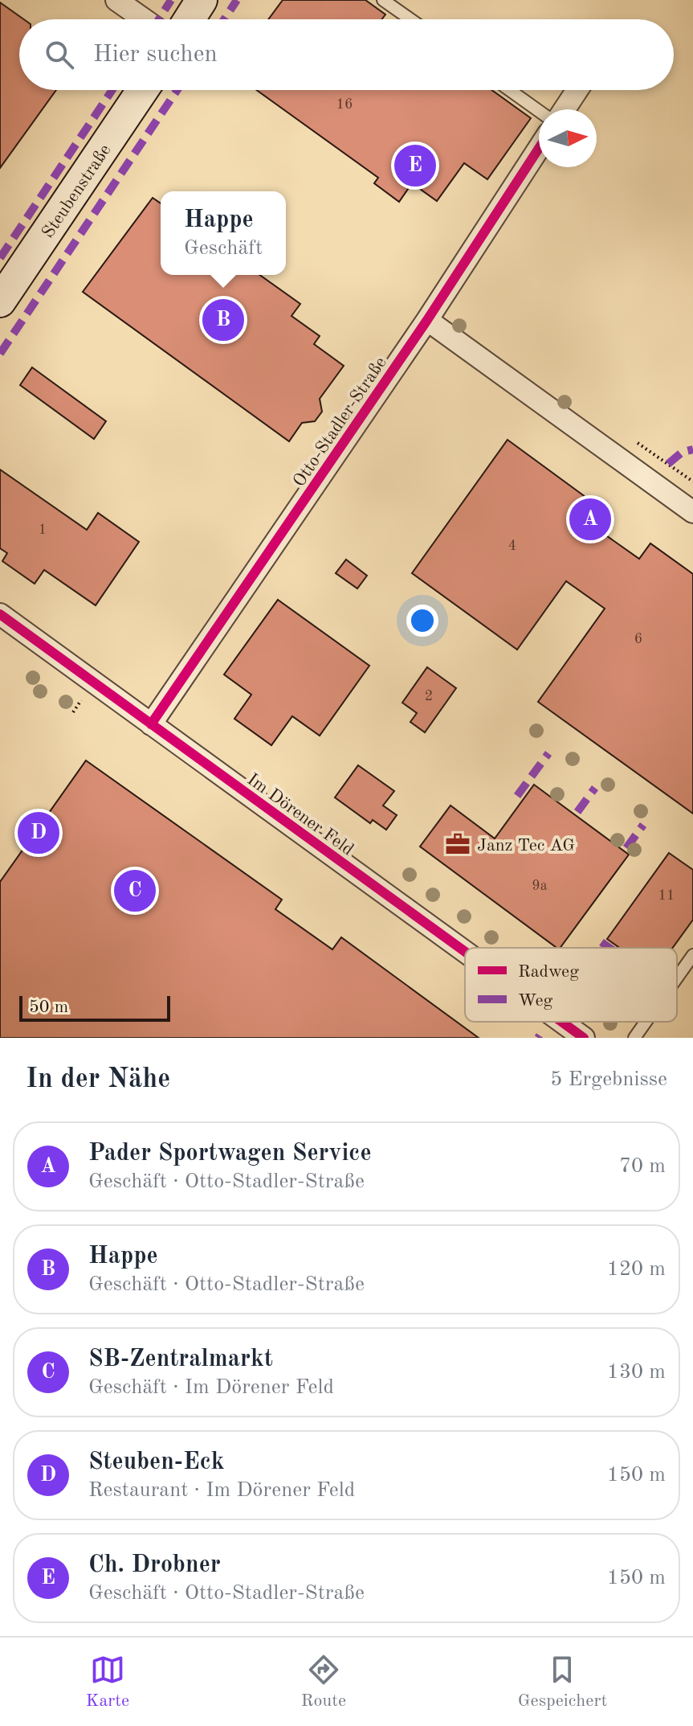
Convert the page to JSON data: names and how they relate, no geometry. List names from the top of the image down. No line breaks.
{"streets":{"street":["Steubenstraße","Otto-Stadler-Straße","Im Dörener Feld"]},"crossings":[["Otto-Stadler-Straße","Im Dörener Feld"]],"places":{"office":["Janz Tec AG"]},"house_numbers":["16","1","4","6","2","9a","11"],"legend":["Radweg","Weg"],"scale_bar":"50 m","north":"right","page":{"search":"Hier suchen","pins":["E","B","A","D","C"],"popup":["Happe","Geschäft"],"scale":"50 m","heading":["In der Nähe","5 Ergebnisse"],"list":[{"mark":"A","name":"Pader Sportwagen Service","note":"Geschäft · Otto-Stadler-Straße","value":"70 m"},{"mark":"B","name":"Happe","note":"Geschäft · Otto-Stadler-Straße","value":"120 m"},{"mark":"C","name":"SB-Zentralmarkt","note":"Geschäft · Im Dörener Feld","value":"130 m"},{"mark":"D","name":"Steuben-Eck","note":"Restaurant · Im Dörener Feld","value":"150 m"},{"mark":"E","name":"Ch. Drobner","note":"Geschäft · Otto-Stadler-Straße","value":"150 m"}],"nav":["Karte","Route","Gespeichert"]}}
